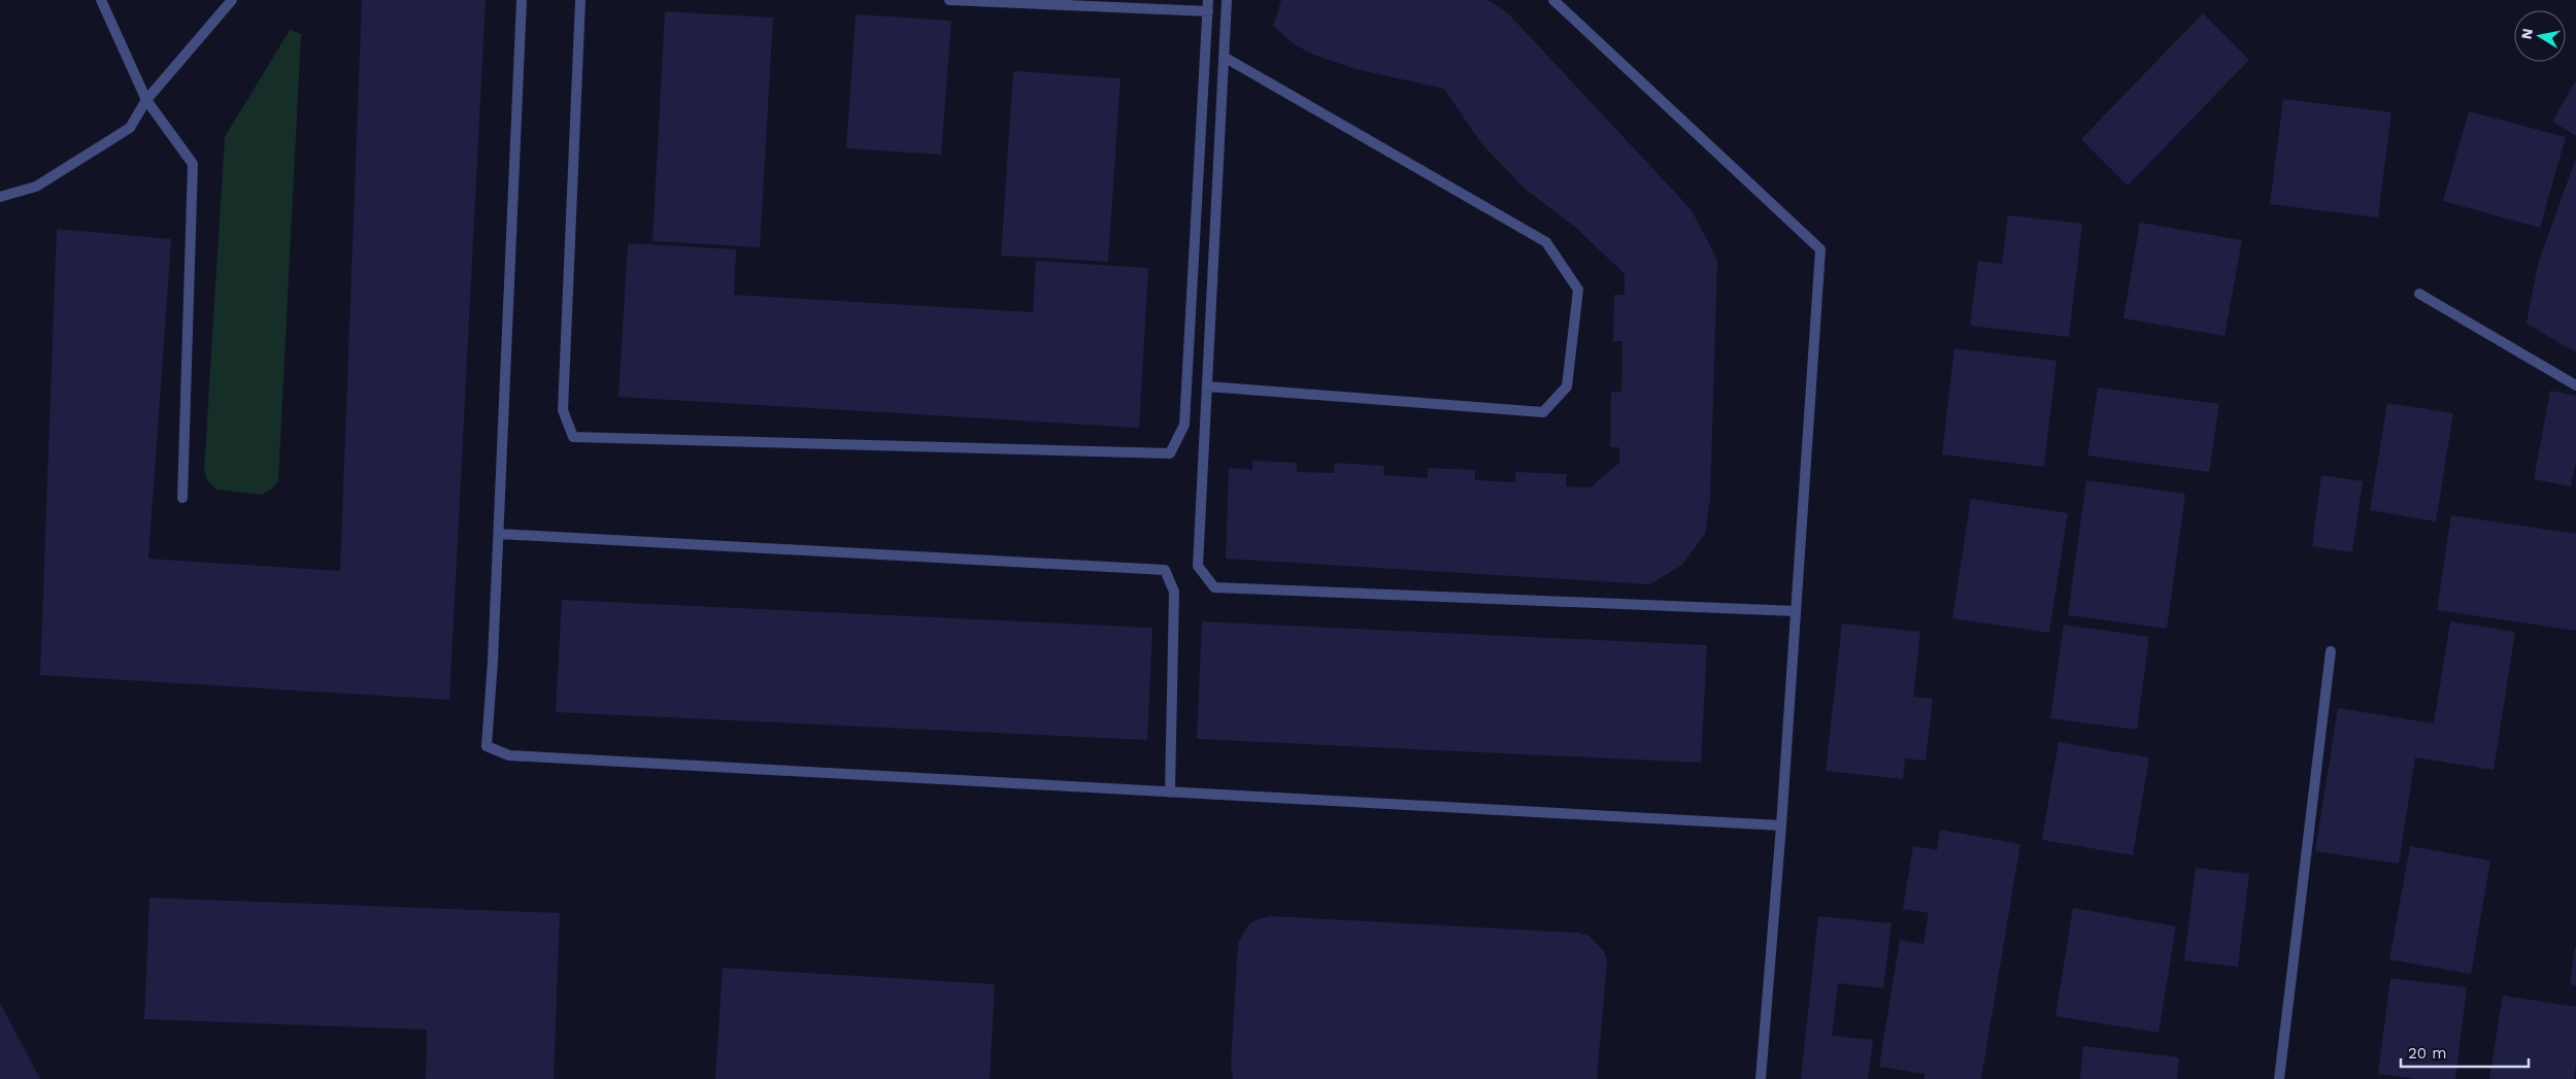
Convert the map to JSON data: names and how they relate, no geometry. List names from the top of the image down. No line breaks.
{"scale_bar":"20 m","north":"left"}
